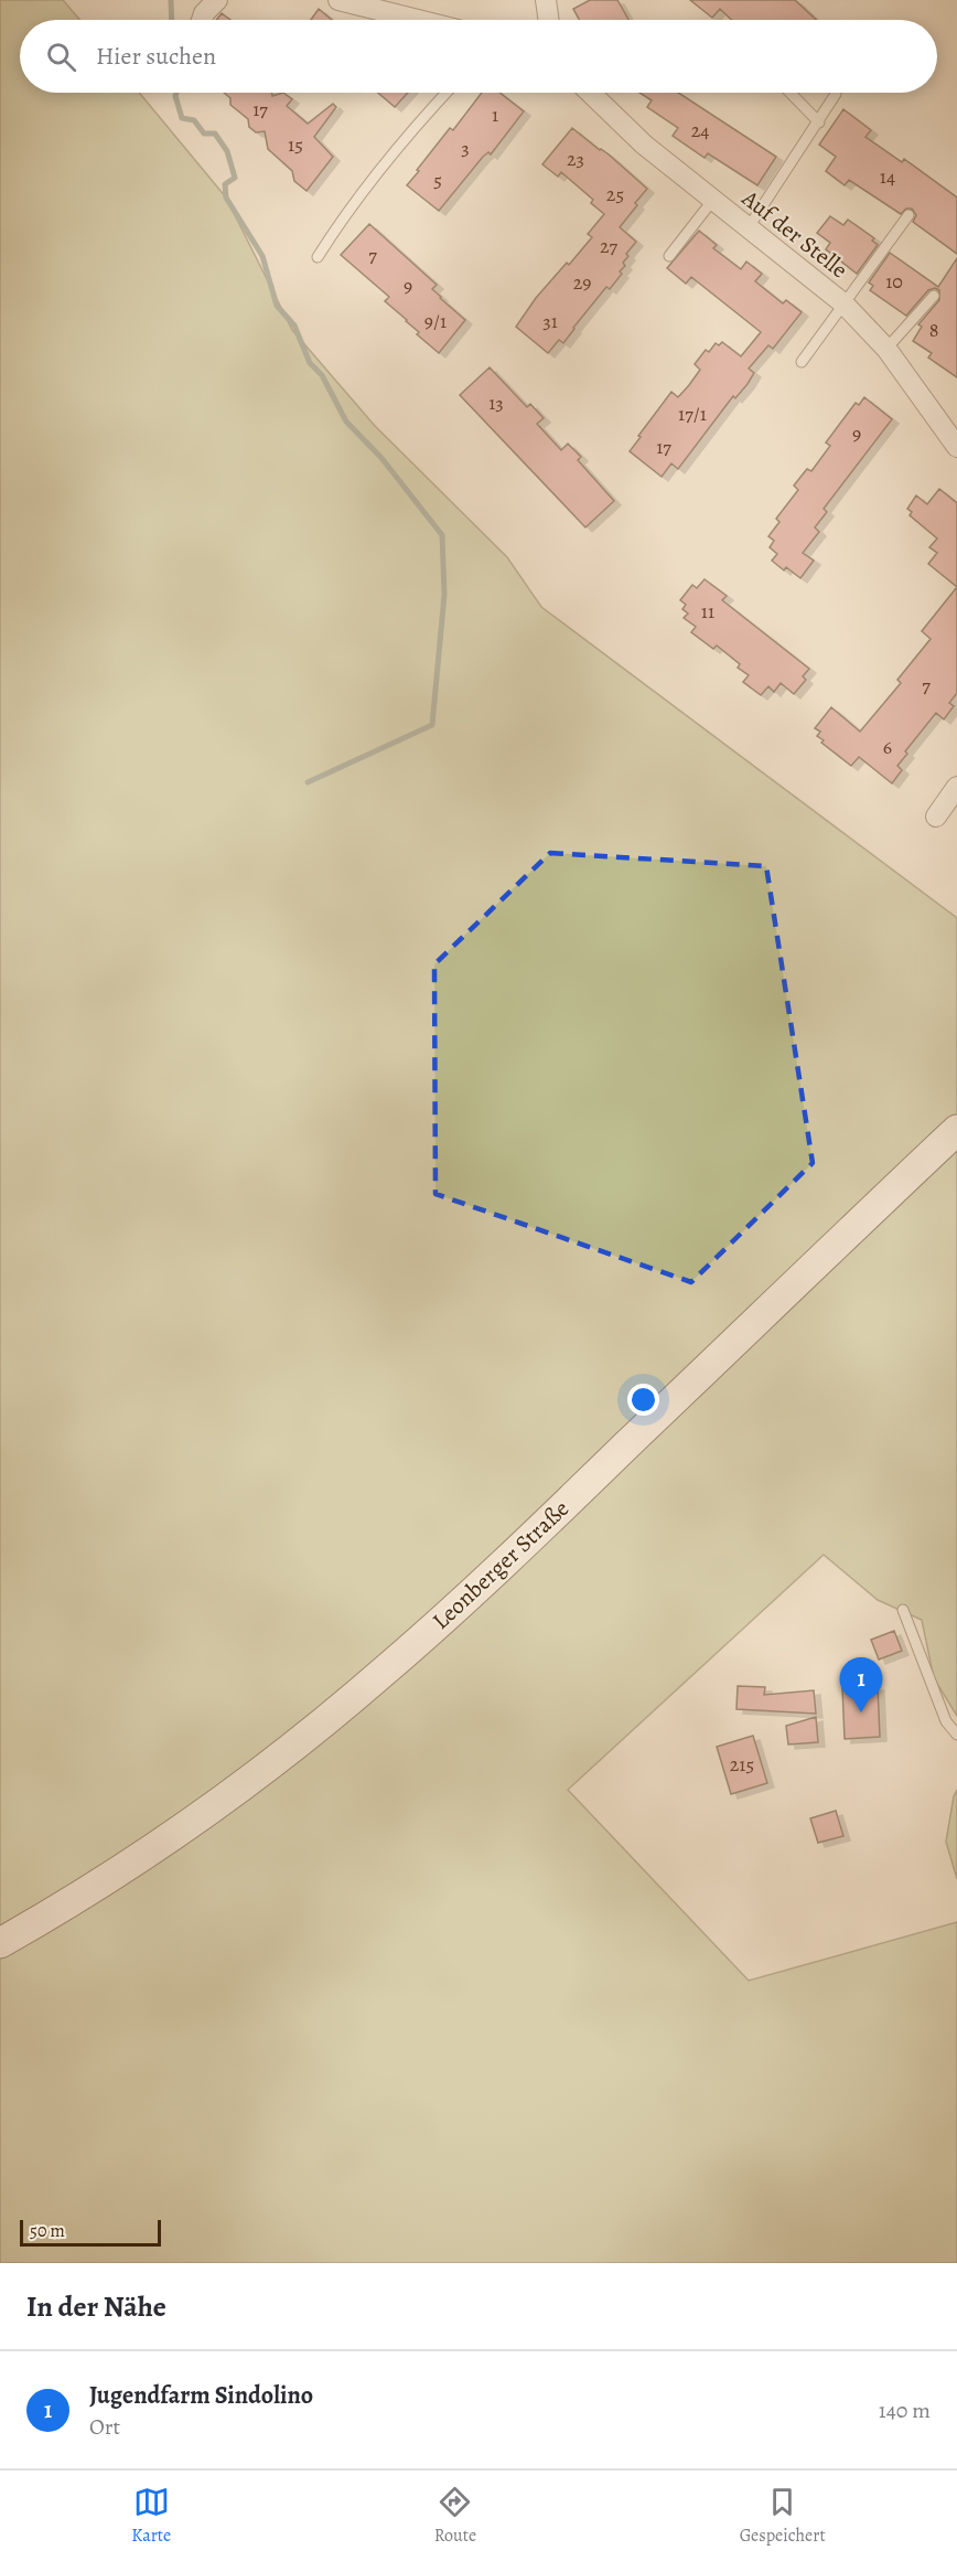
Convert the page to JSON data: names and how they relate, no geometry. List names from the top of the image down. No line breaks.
{"streets":{"main road":["Leonberger Straße"],"street":["Auf der Stelle"]},"house_numbers":["17","1","24","15","3","23","14","5","25","27","7","10","29","9","9/1","31","8","13","17/1","9","17","11","7","6","215"],"scale_bar":"50 m","page":{"search":"Hier suchen","pins":"1","scale":"50 m","heading":"In der Nähe","list":[{"mark":"1","name":"Jugendfarm Sindolino","note":"Ort","value":"140 m"}],"nav":["Karte","Route","Gespeichert"]}}
